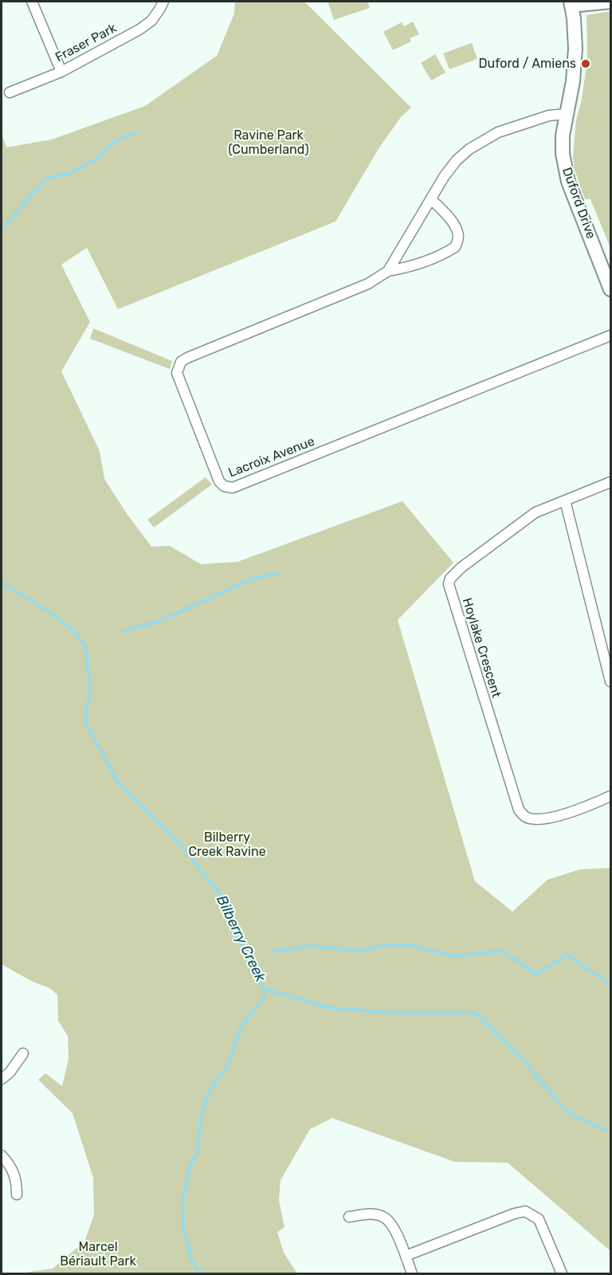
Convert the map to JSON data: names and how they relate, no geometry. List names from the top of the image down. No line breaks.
{"streets":{"street":["Fraser Park","Duford Drive","Lacroix Avenue","Hoylake Crescent"]},"crossings":[["Duford Drive","Lacroix Avenue"]],"water":["Bilberry Creek"],"parks":["Ravine Park (Cumberland)","Bilberry Creek Ravine","Marcel Bériault Park"],"places":["Duford / Amiens"]}
